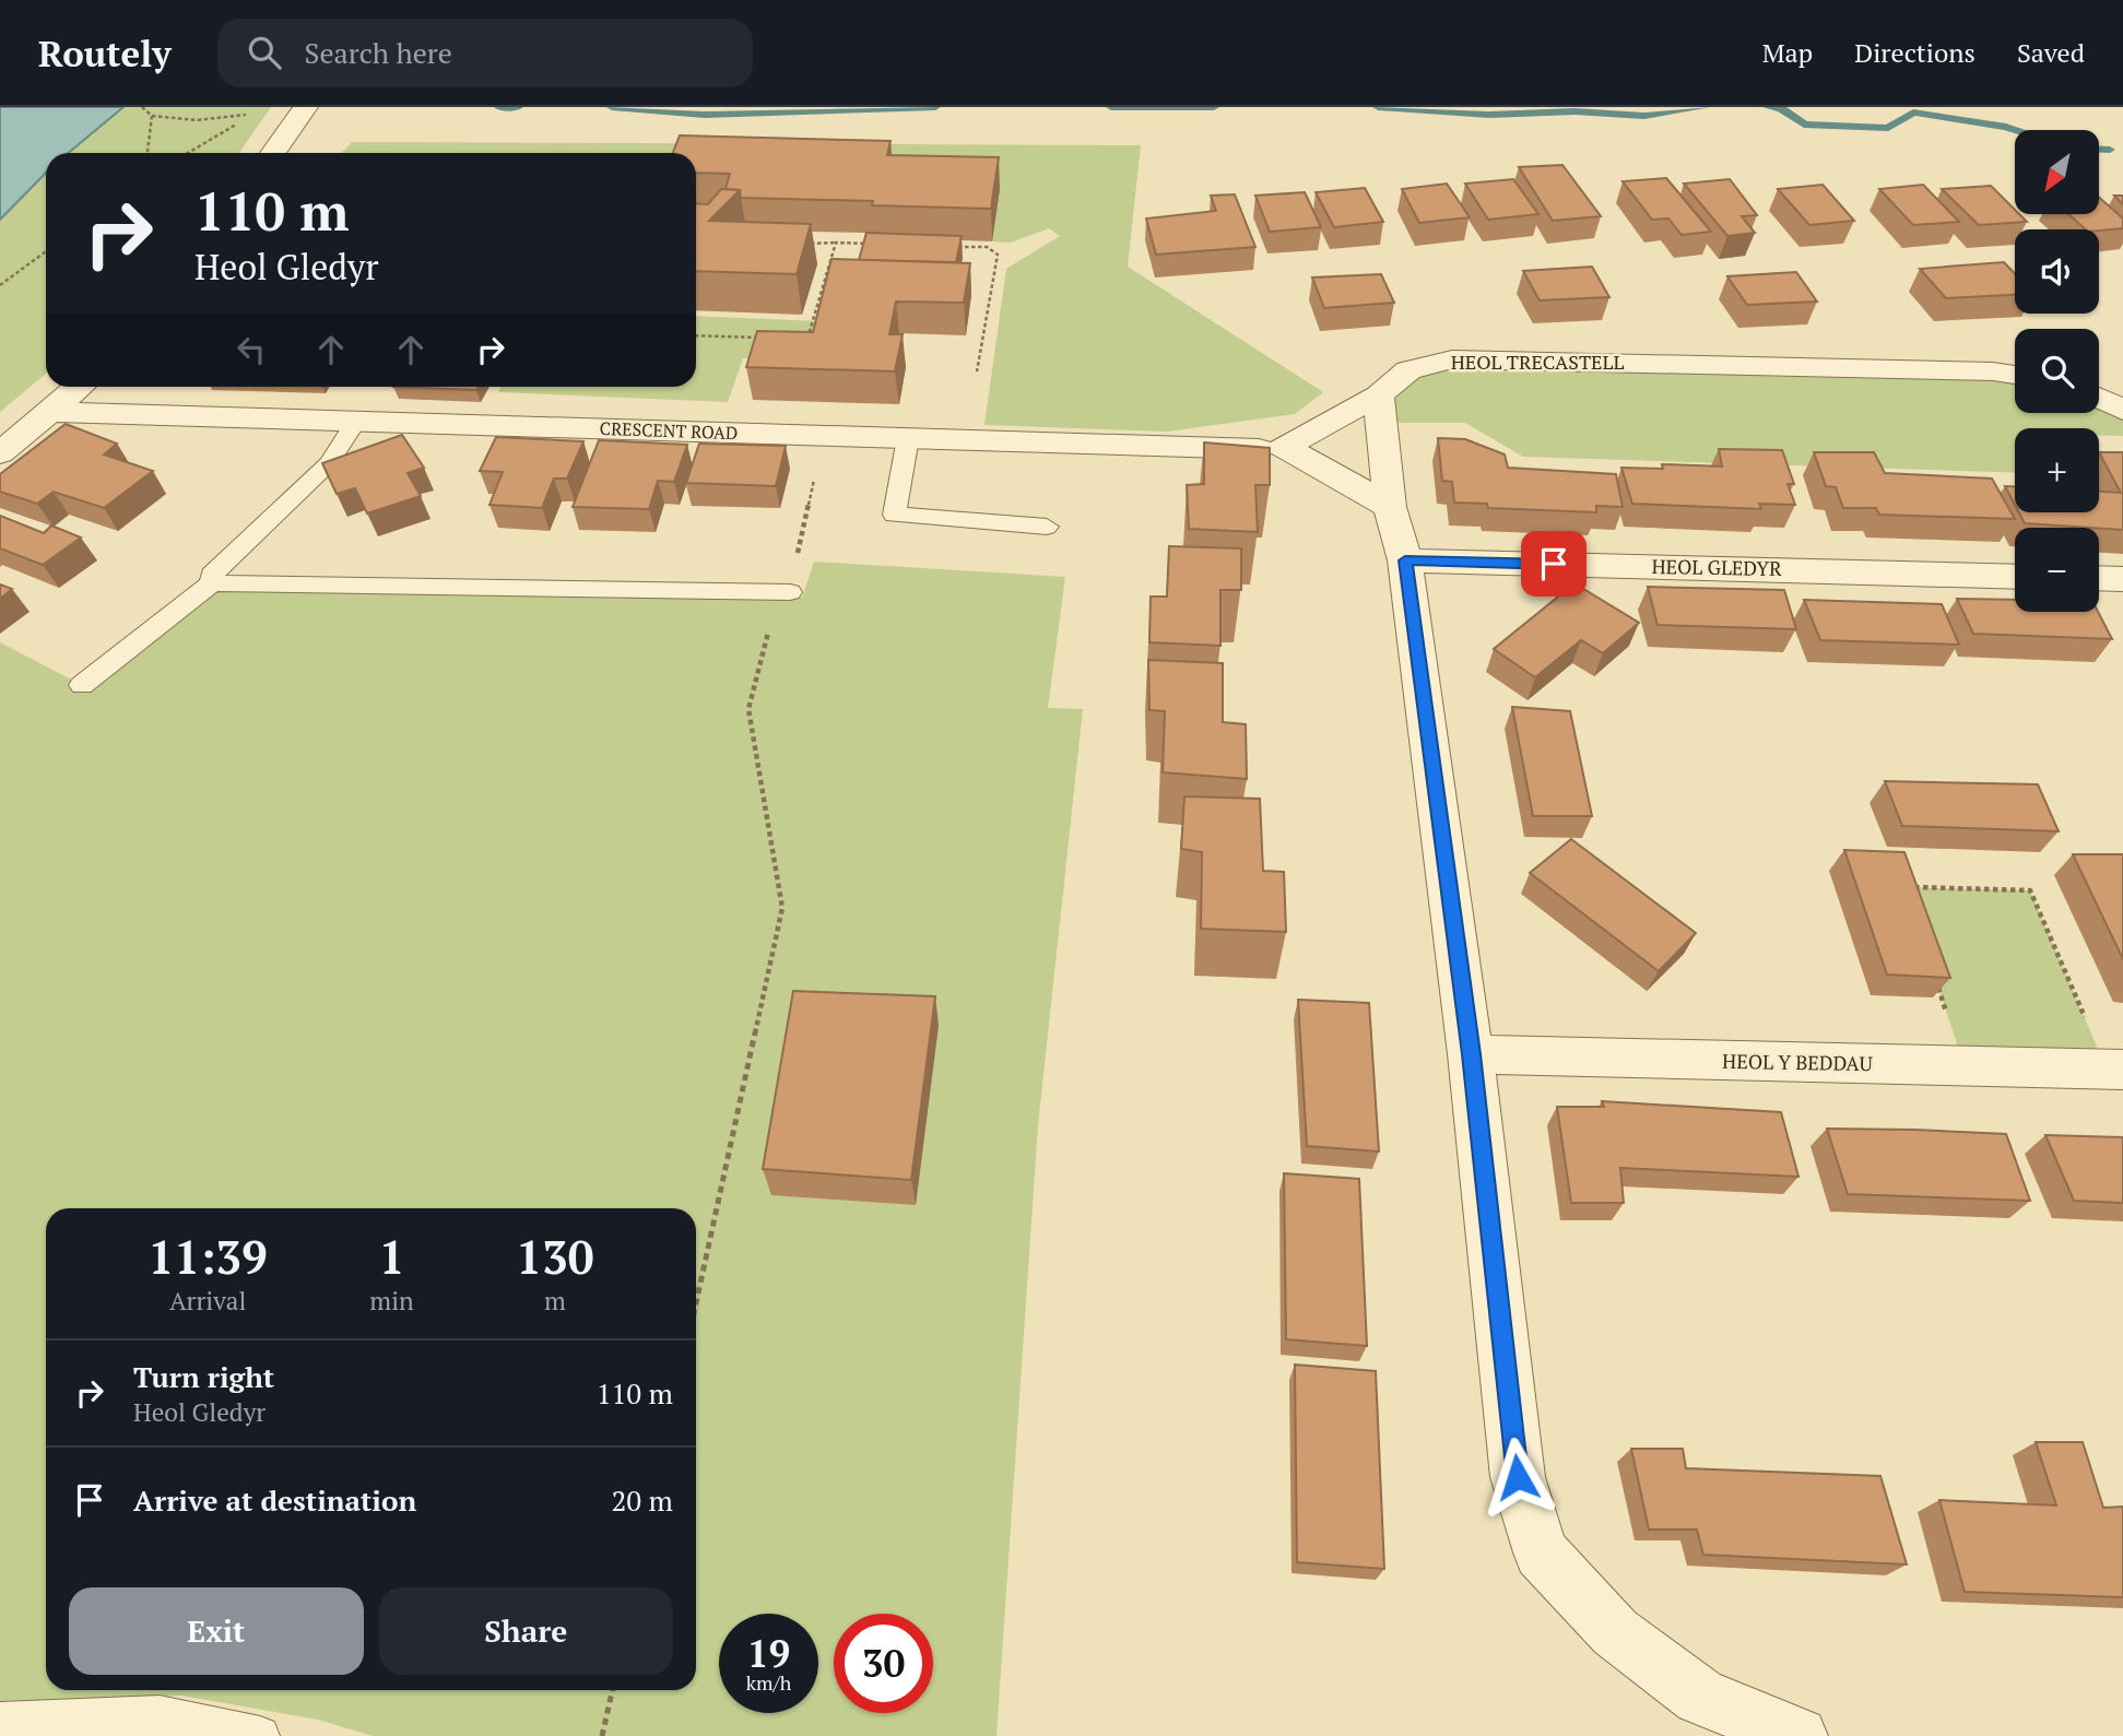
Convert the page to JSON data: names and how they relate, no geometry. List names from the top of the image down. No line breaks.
{"streets":{"street":["HEOL TRECASTELL","CRESCENT ROAD","HEOL GLEDYR","HEOL Y BEDDAU"]},"crossings":[["HEOL TRECASTELL","CRESCENT ROAD"]],"north":"bottom left","page":{"header":"Routely","search":"Search here","nav":["Map","Directions","Saved"],"map_buttons":["+","−"],"turn":["110 m","Heol Gledyr"],"eta":["11:39","Arrival","1","min","130","m"],"list":[{"name":"Turn right","note":"Heol Gledyr","value":"110 m"},{"name":"Arrive at destination","value":"20 m"}],"buttons":["Exit","Share"],"speed":"19 km/h","limit":"30"}}
